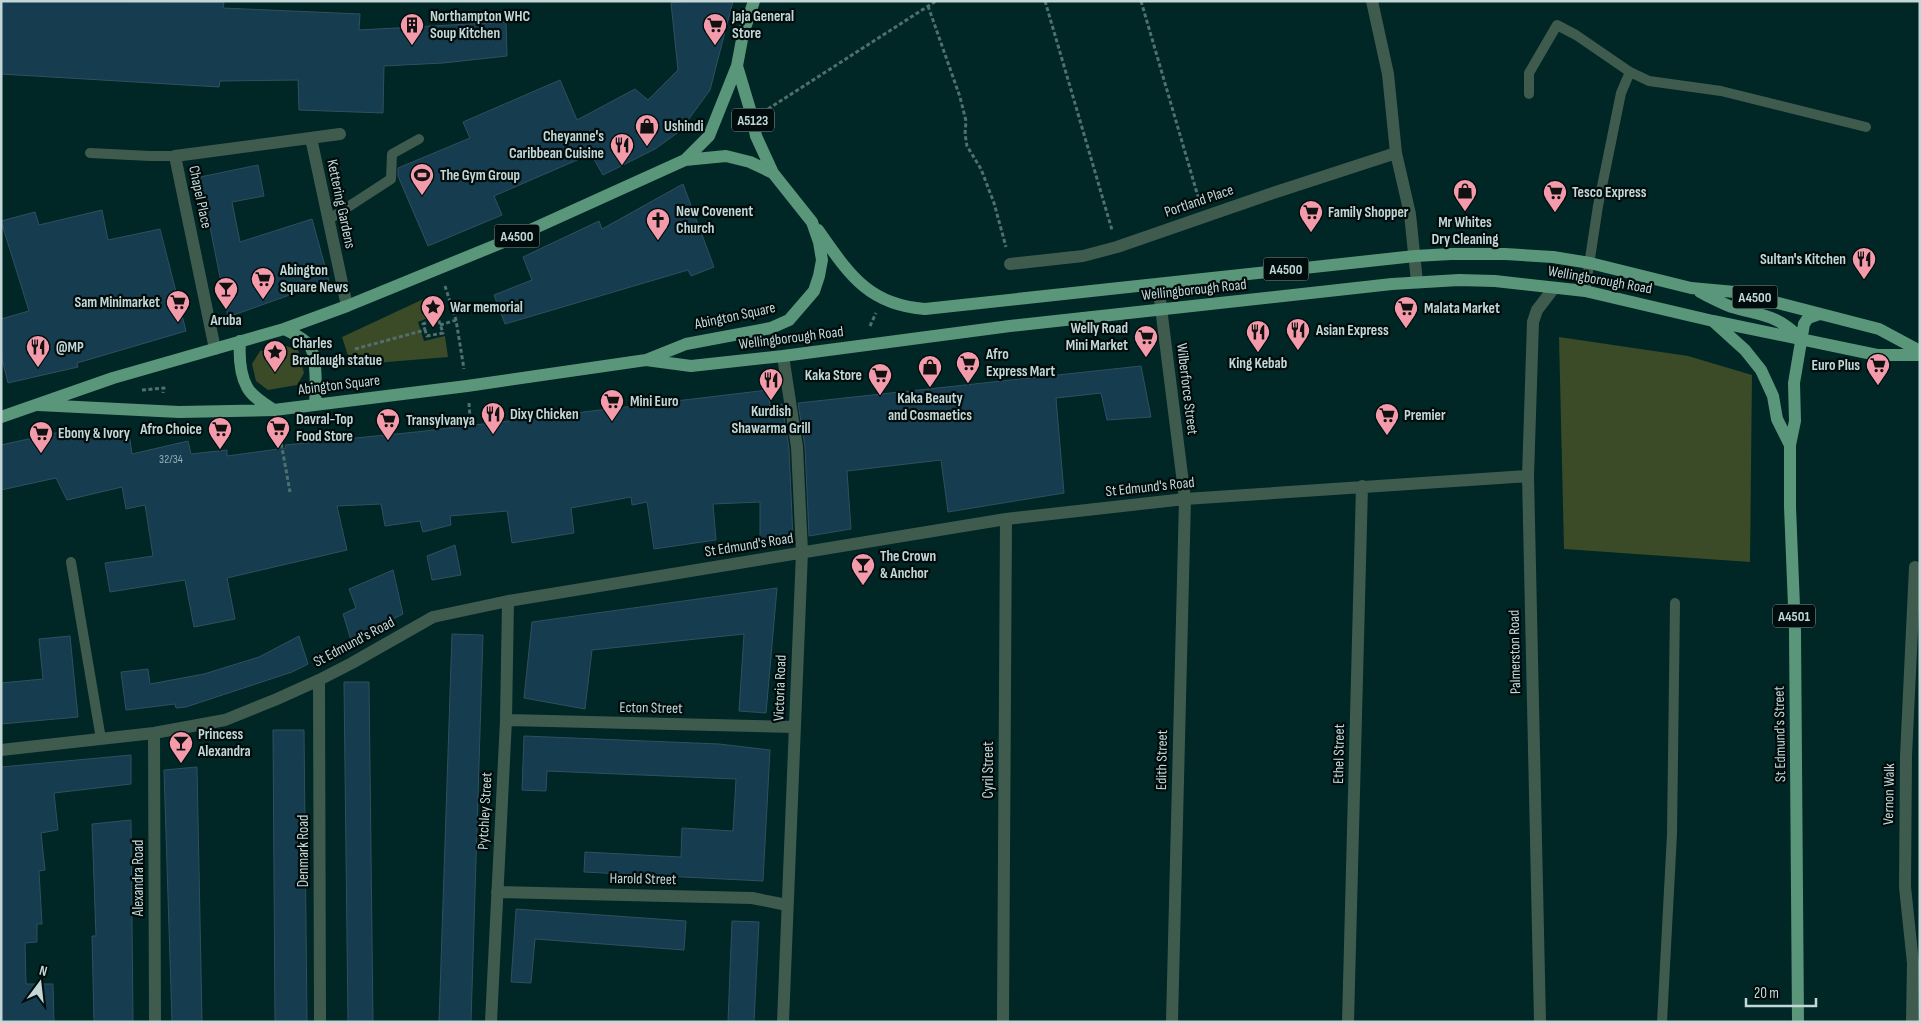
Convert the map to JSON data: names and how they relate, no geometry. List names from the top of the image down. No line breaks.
{"streets":{"main road":["A5123","A4500","Wellingborough Road","Abington Square","A4501","St Edmund's Street"],"street":["Chapel Place","Portland Place","Kettering Gardens","Wilberforce Street","St Edmund's Road","Palmerston Road","Victoria Road","Ecton Street","Ethel Street","Edith Street","Cyril Street","Vernon Walk","Pytchley Street","Denmark Road","Alexandra Road","Harold Street"]},"crossings":[["A5123","Abington Square"],["Chapel Place","Kettering Gardens"],["Chapel Place","Abington Square"],["Kettering Gardens","Abington Square"],["Wellingborough Road","Abington Square"],["Wellingborough Road","Wilberforce Street"],["Wellingborough Road","Palmerston Road"],["Wellingborough Road","Victoria Road"],["Wellingborough Road","St Edmund's Street"],["Wilberforce Street","St Edmund's Road"],["Wilberforce Street","Edith Street"],["St Edmund's Road","Palmerston Road"],["St Edmund's Road","Victoria Road"],["St Edmund's Road","Ethel Street"],["St Edmund's Road","Edith Street"],["St Edmund's Road","Cyril Street"],["St Edmund's Road","Pytchley Street"],["St Edmund's Road","Denmark Road"],["St Edmund's Road","Alexandra Road"],["Victoria Road","Ecton Street"],["Victoria Road","Harold Street"],["Ecton Street","Pytchley Street"],["Pytchley Street","Harold Street"]],"places":{"building":["Northampton WHC Soup Kitchen"],"supermarket":["Jaja General Store","Tesco Express","Family Shopper","Abington Square News","Sam Minimarket","Malata Market","Welly Road Mini Market","Afro Express Mart","Euro Plus","Kaka Store","Mini Euro","Premier","Transylvanya","Davral-Top Food Store","Afro Choice","Ebony & Ivory"],"shop":["Ushindi","Mr Whites Dry Cleaning","Kaka Beauty and Cosmaetics"],"restaurant":["Cheyanne's Caribbean Cuisine","Sultan's Kitchen","Asian Express","King Kebab","@MP","Kurdish Shawarma Grill","Dixy Chicken"],"sports":["The Gym Group"],"church":["New Covenent Church"],"bar":["Aruba","The Crown & Anchor","Princess Alexandra"],"place":["War memorial","Charles Bradlaugh statue"]},"house_numbers":["32/34"],"scale_bar":"20 m","north":"top"}
